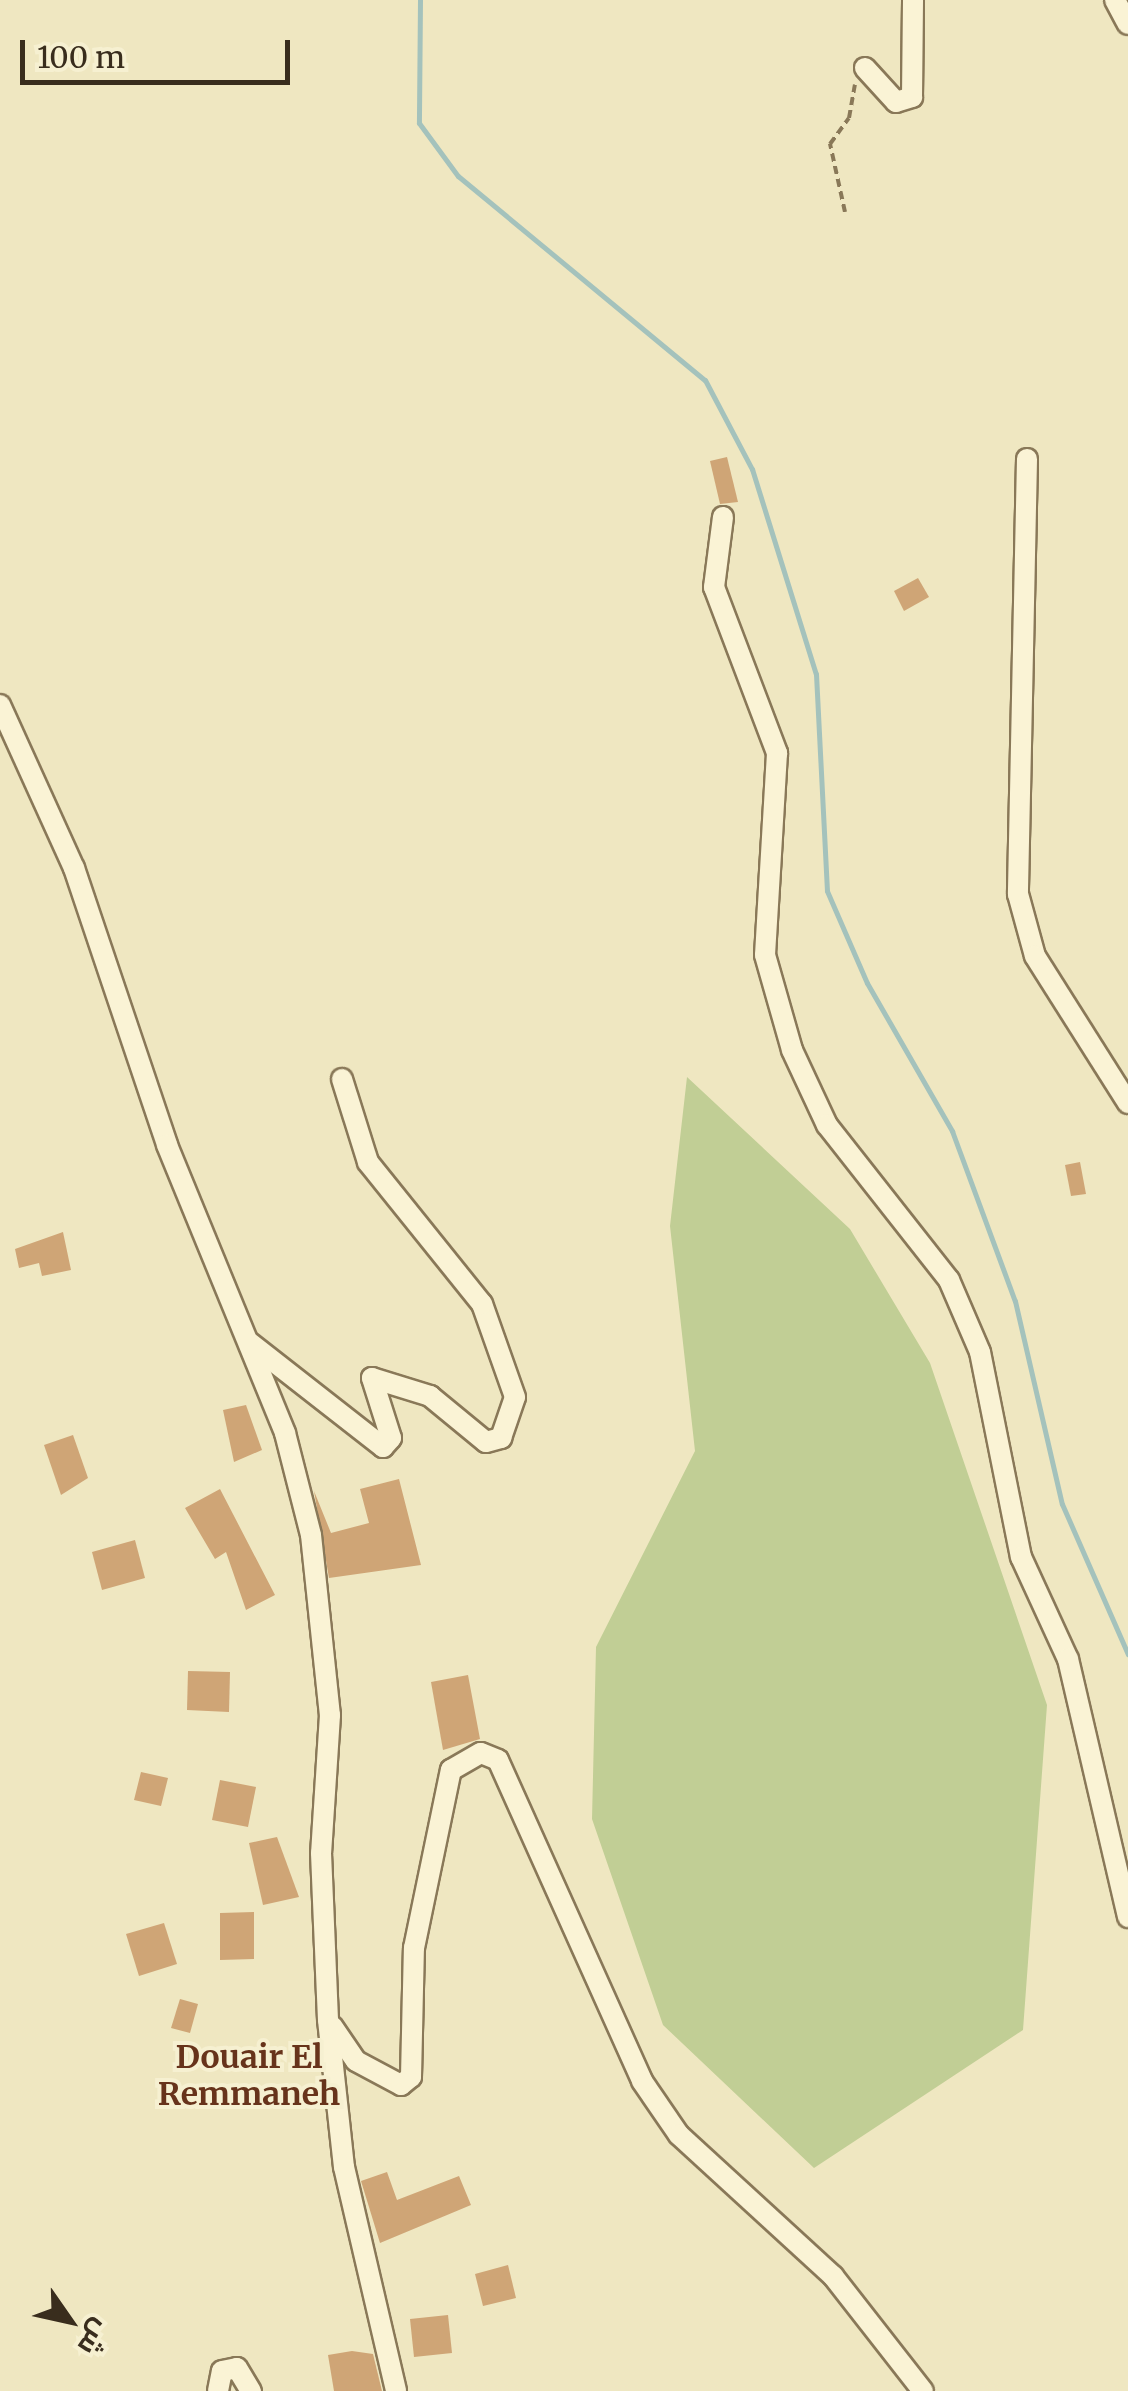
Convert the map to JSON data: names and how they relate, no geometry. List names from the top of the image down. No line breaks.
{"districts":["Douair El Remmaneh"],"scale_bar":"100 m","north":"bottom right"}
